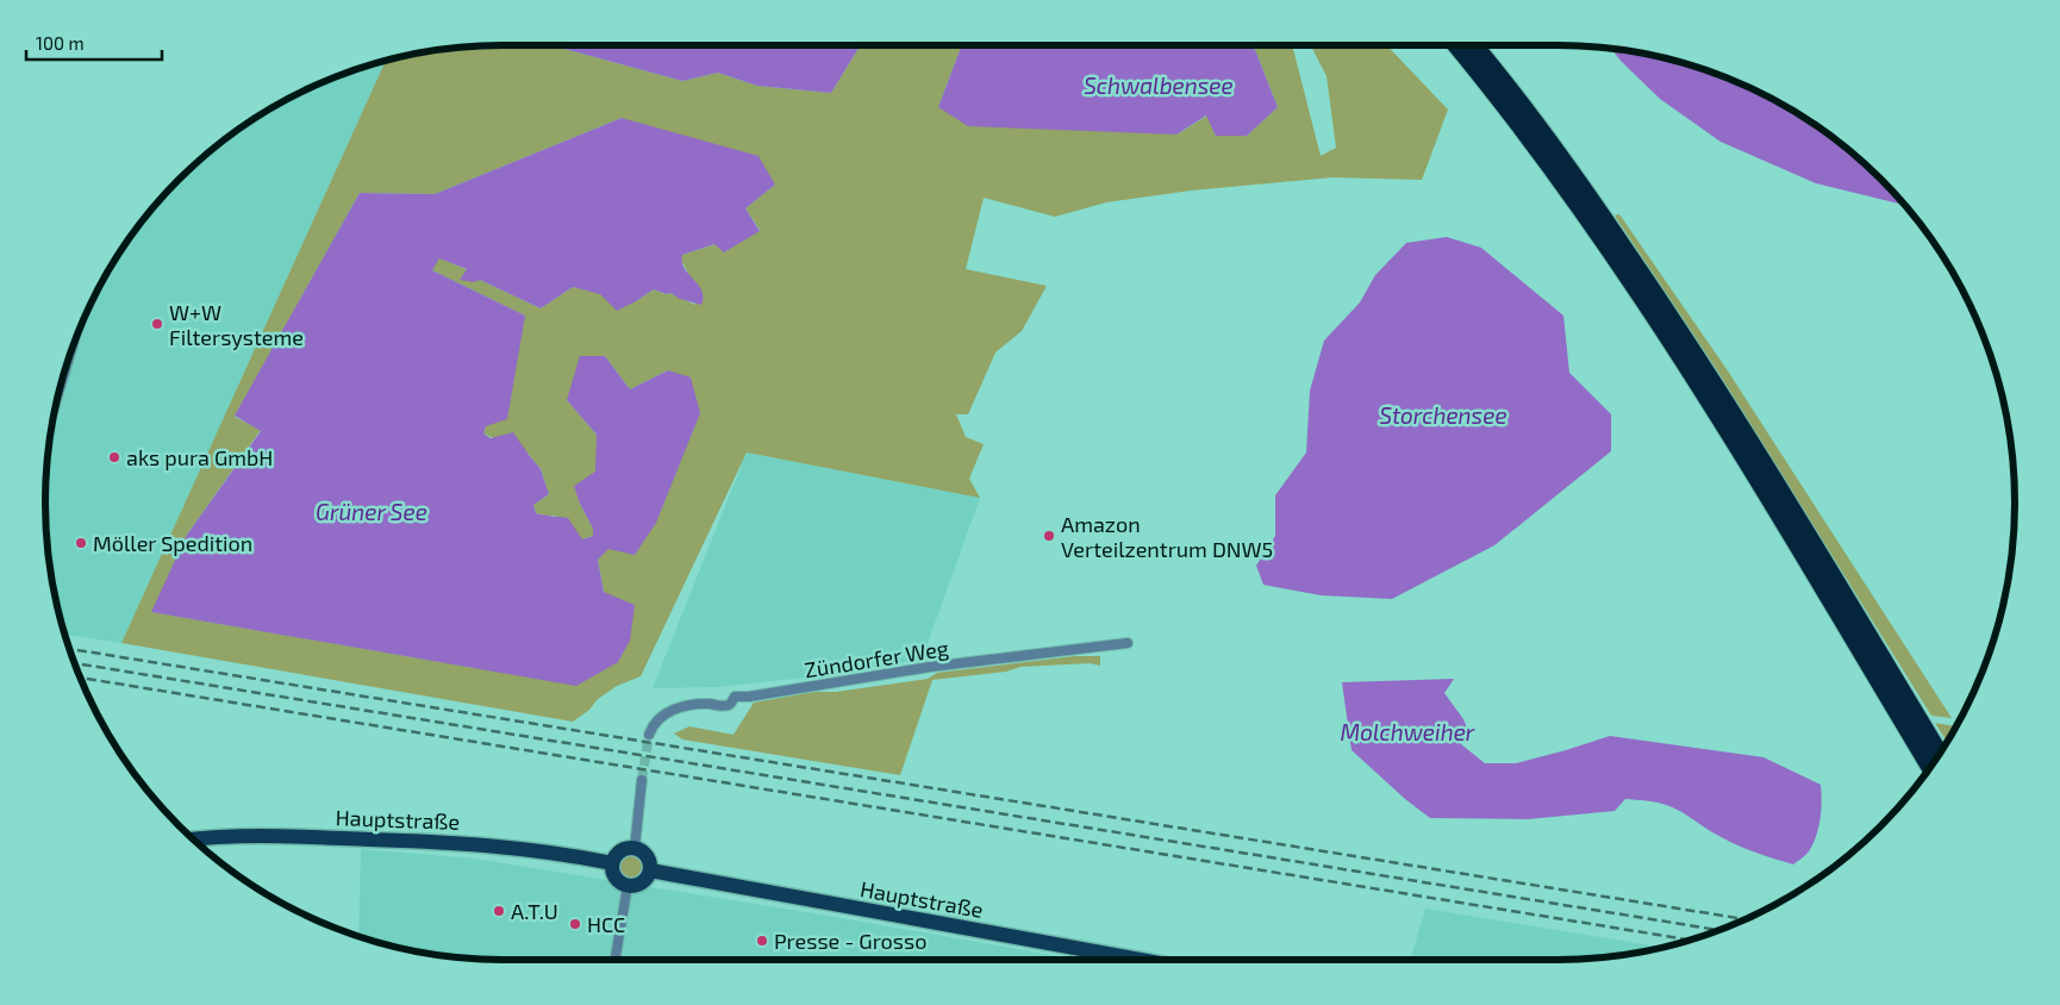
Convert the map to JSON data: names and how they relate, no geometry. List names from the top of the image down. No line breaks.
{"streets":{"main road":["Hauptstraße"],"street":["Zündorfer Weg"]},"water":["Schwalbensee","Storchensee","Grüner See","Molchweiher"],"places":["W+W Filtersysteme","aks pura GmbH","Amazon Verteilzentrum DNW5","Möller Spedition","A.T.U","HCC","Presse - Grosso"],"scale_bar":"100 m"}
